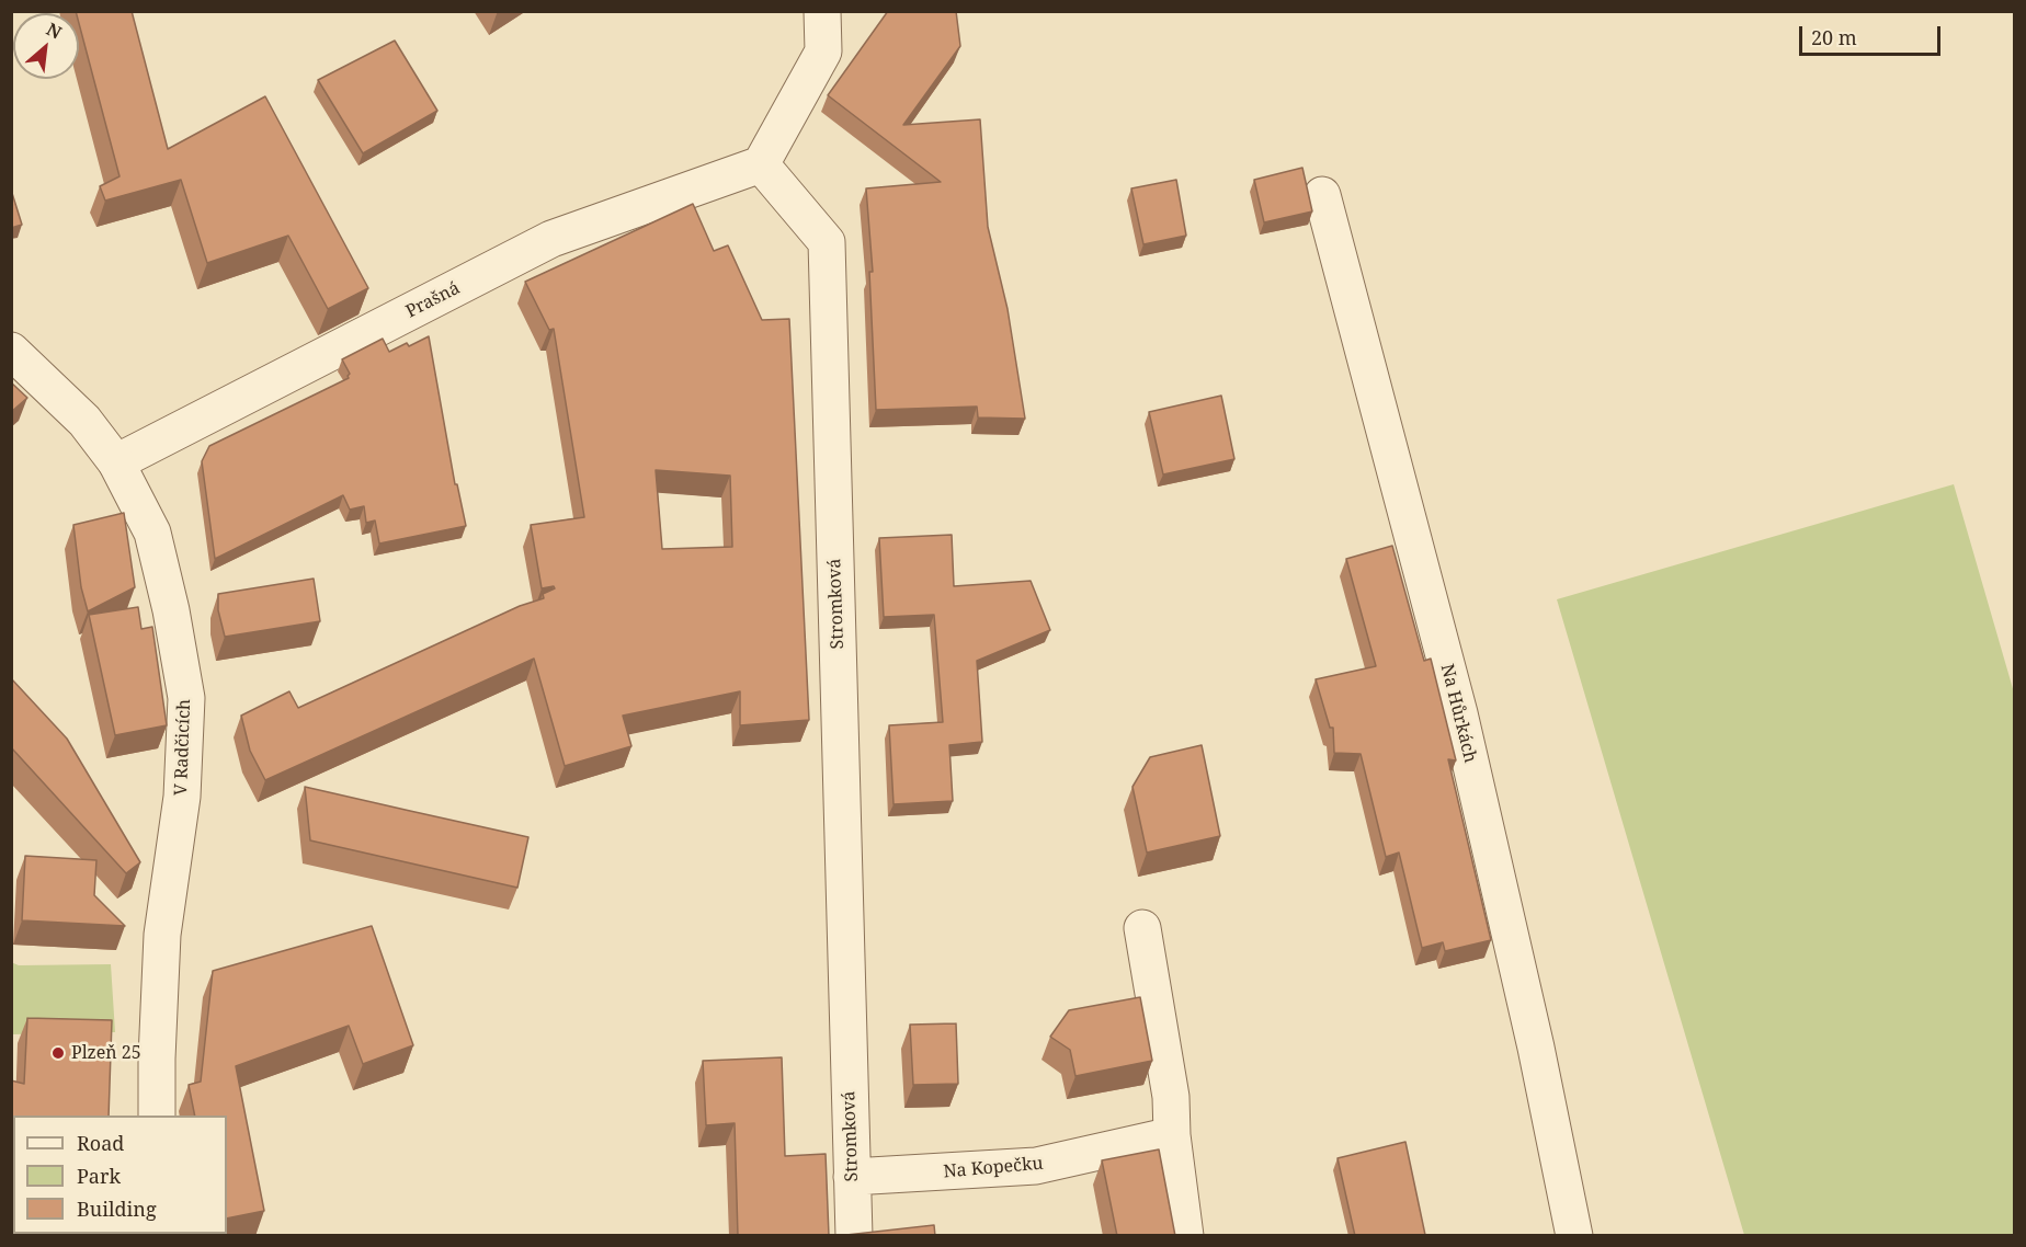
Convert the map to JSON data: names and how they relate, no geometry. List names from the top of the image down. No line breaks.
{"streets":{"street":["Prašná","Stromková","Na Hůrkách","V Radčicích","Na Kopečku"]},"crossings":[["Prašná","Stromková"],["Prašná","V Radčicích"],["Stromková","Na Kopečku"]],"places":["Plzeň 25"],"legend":["Road","Park","Building"],"scale_bar":"20 m","north":"top right"}
